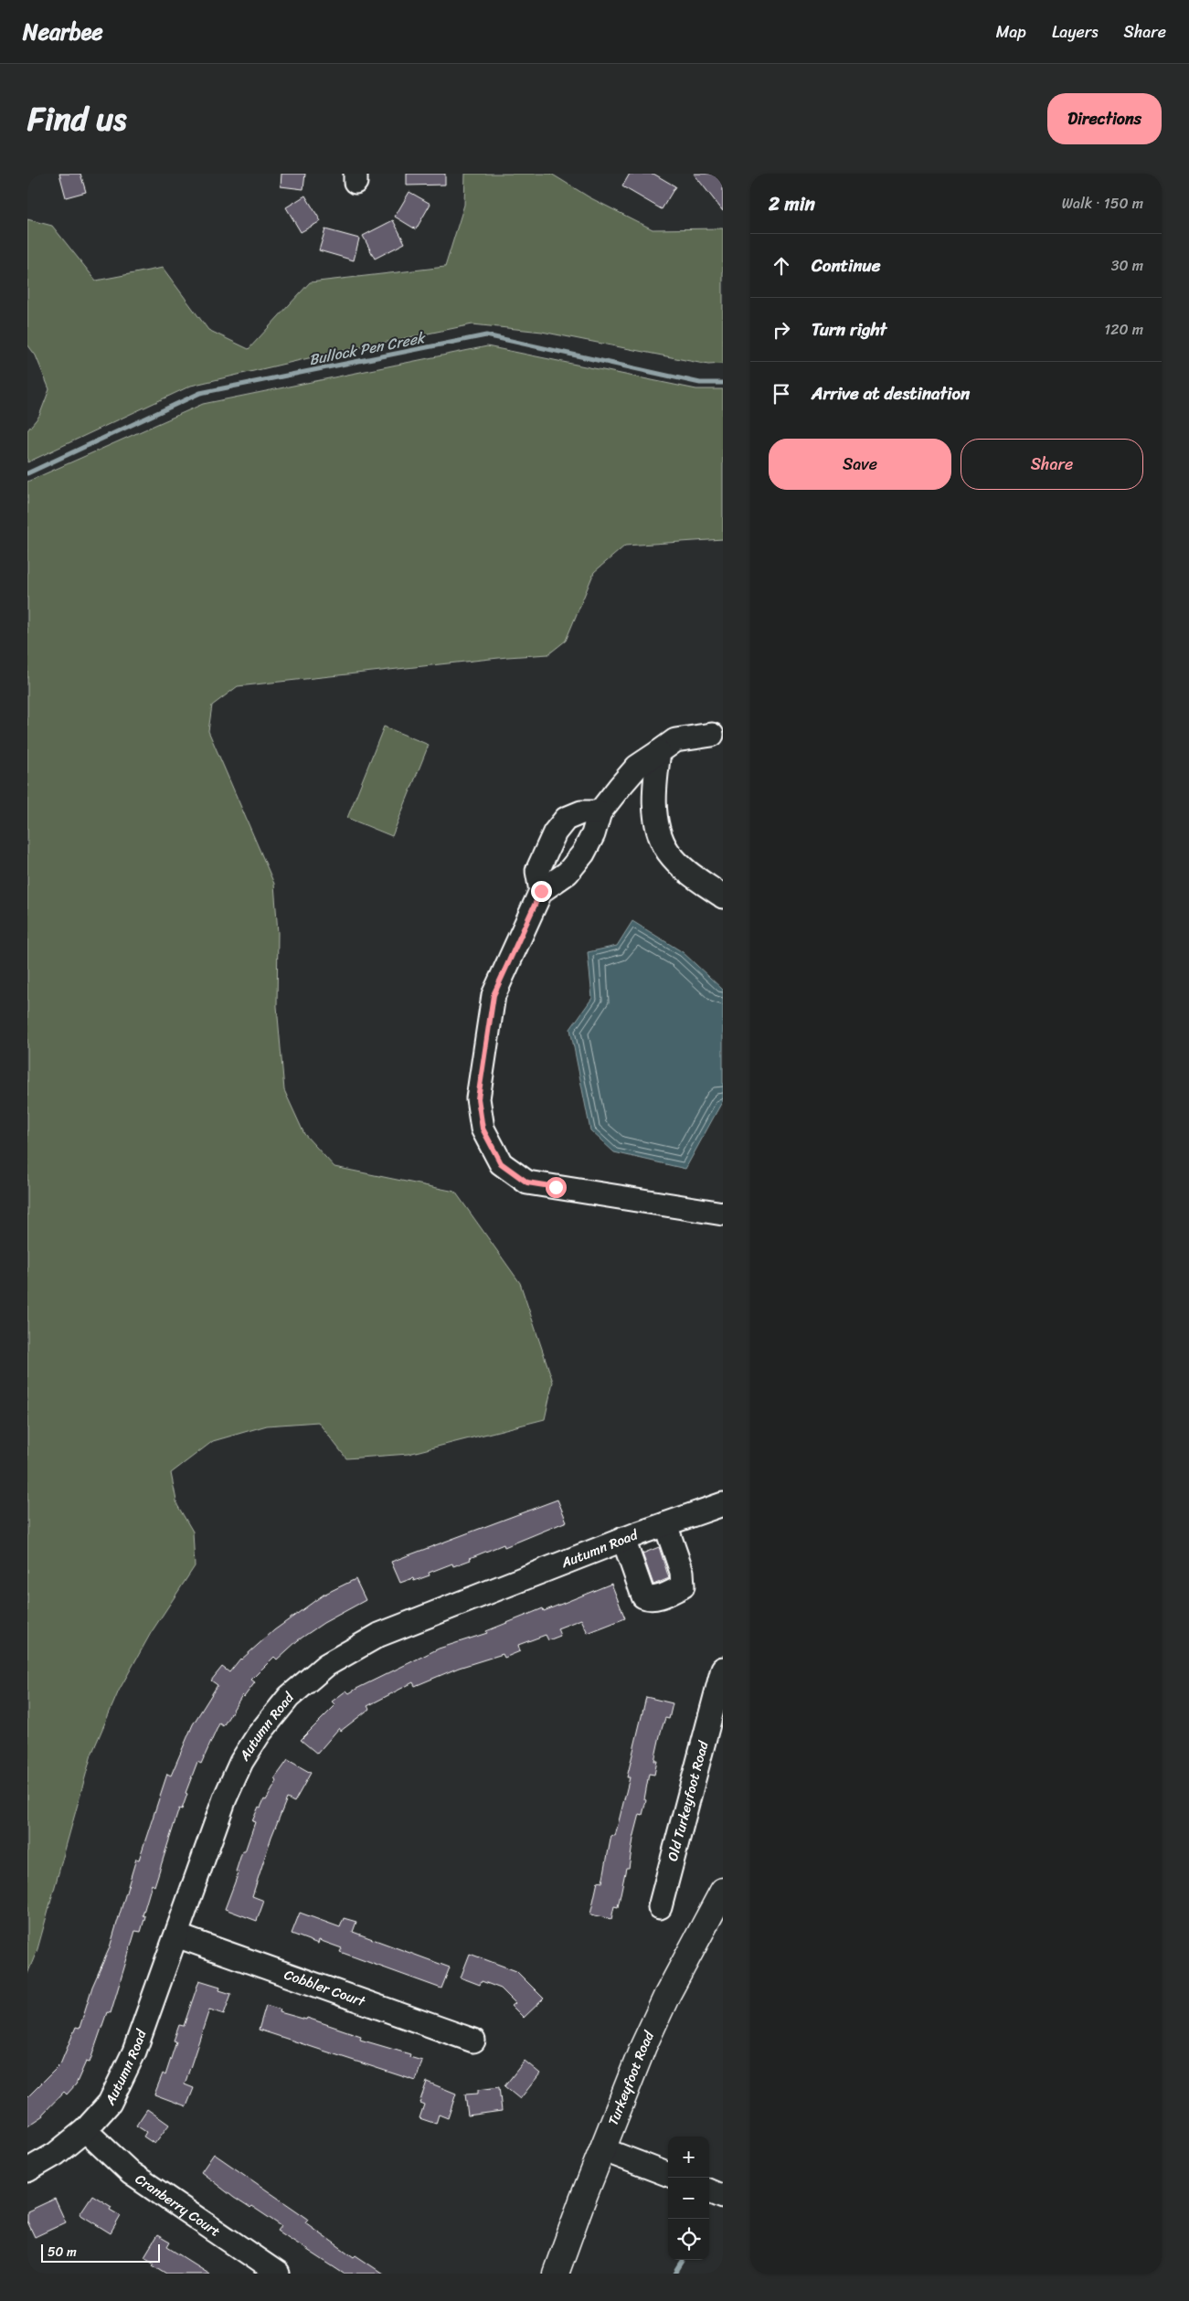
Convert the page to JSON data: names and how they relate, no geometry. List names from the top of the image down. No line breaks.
{"streets":{"main road":["Turkeyfoot Road"],"street":["Autumn Road","Old Turkeyfoot Road","Cobbler Court","Cranberry Court"]},"crossings":[["Autumn Road","Cobbler Court"],["Autumn Road","Cranberry Court"]],"water":["Bullock Pen Creek"],"scale_bar":"50 m","page":{"header":"Nearbee","nav":["Map","Layers","Share"],"title":"Find us","buttons":["Directions",["Save","Share"]],"heading":["2 min","Walk · 150 m"],"list":[["Continue","30 m"],["Turn right","120 m"],"Arrive at destination"],"map_buttons":["+","−"],"scale":"50 m"}}
